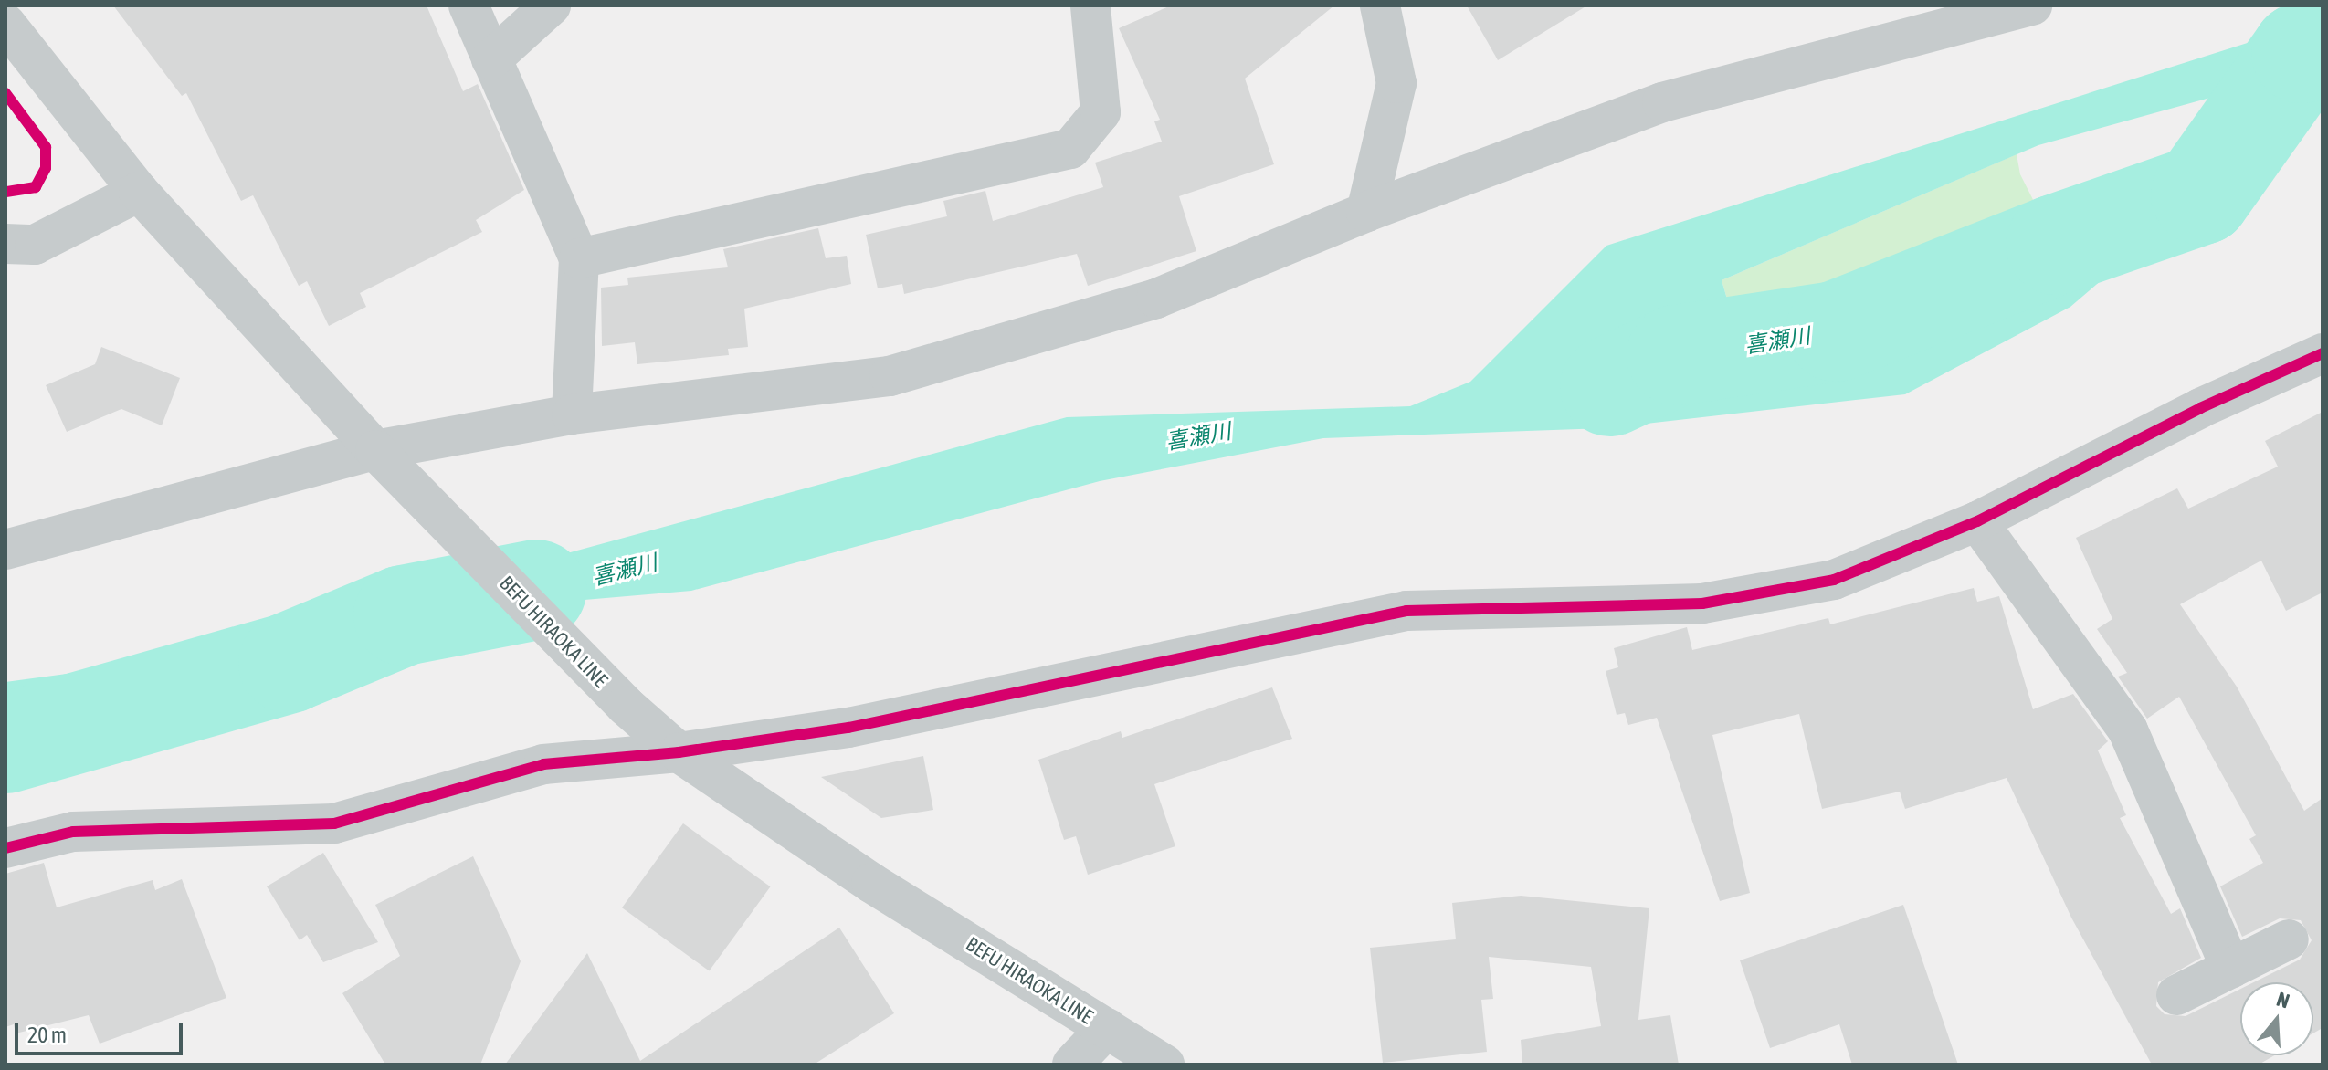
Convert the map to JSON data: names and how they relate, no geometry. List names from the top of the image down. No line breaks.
{"streets":{"street":["BEFU HIRAOKA LINE"]},"water":["喜瀬川"],"scale_bar":"20 m","north":"top"}
